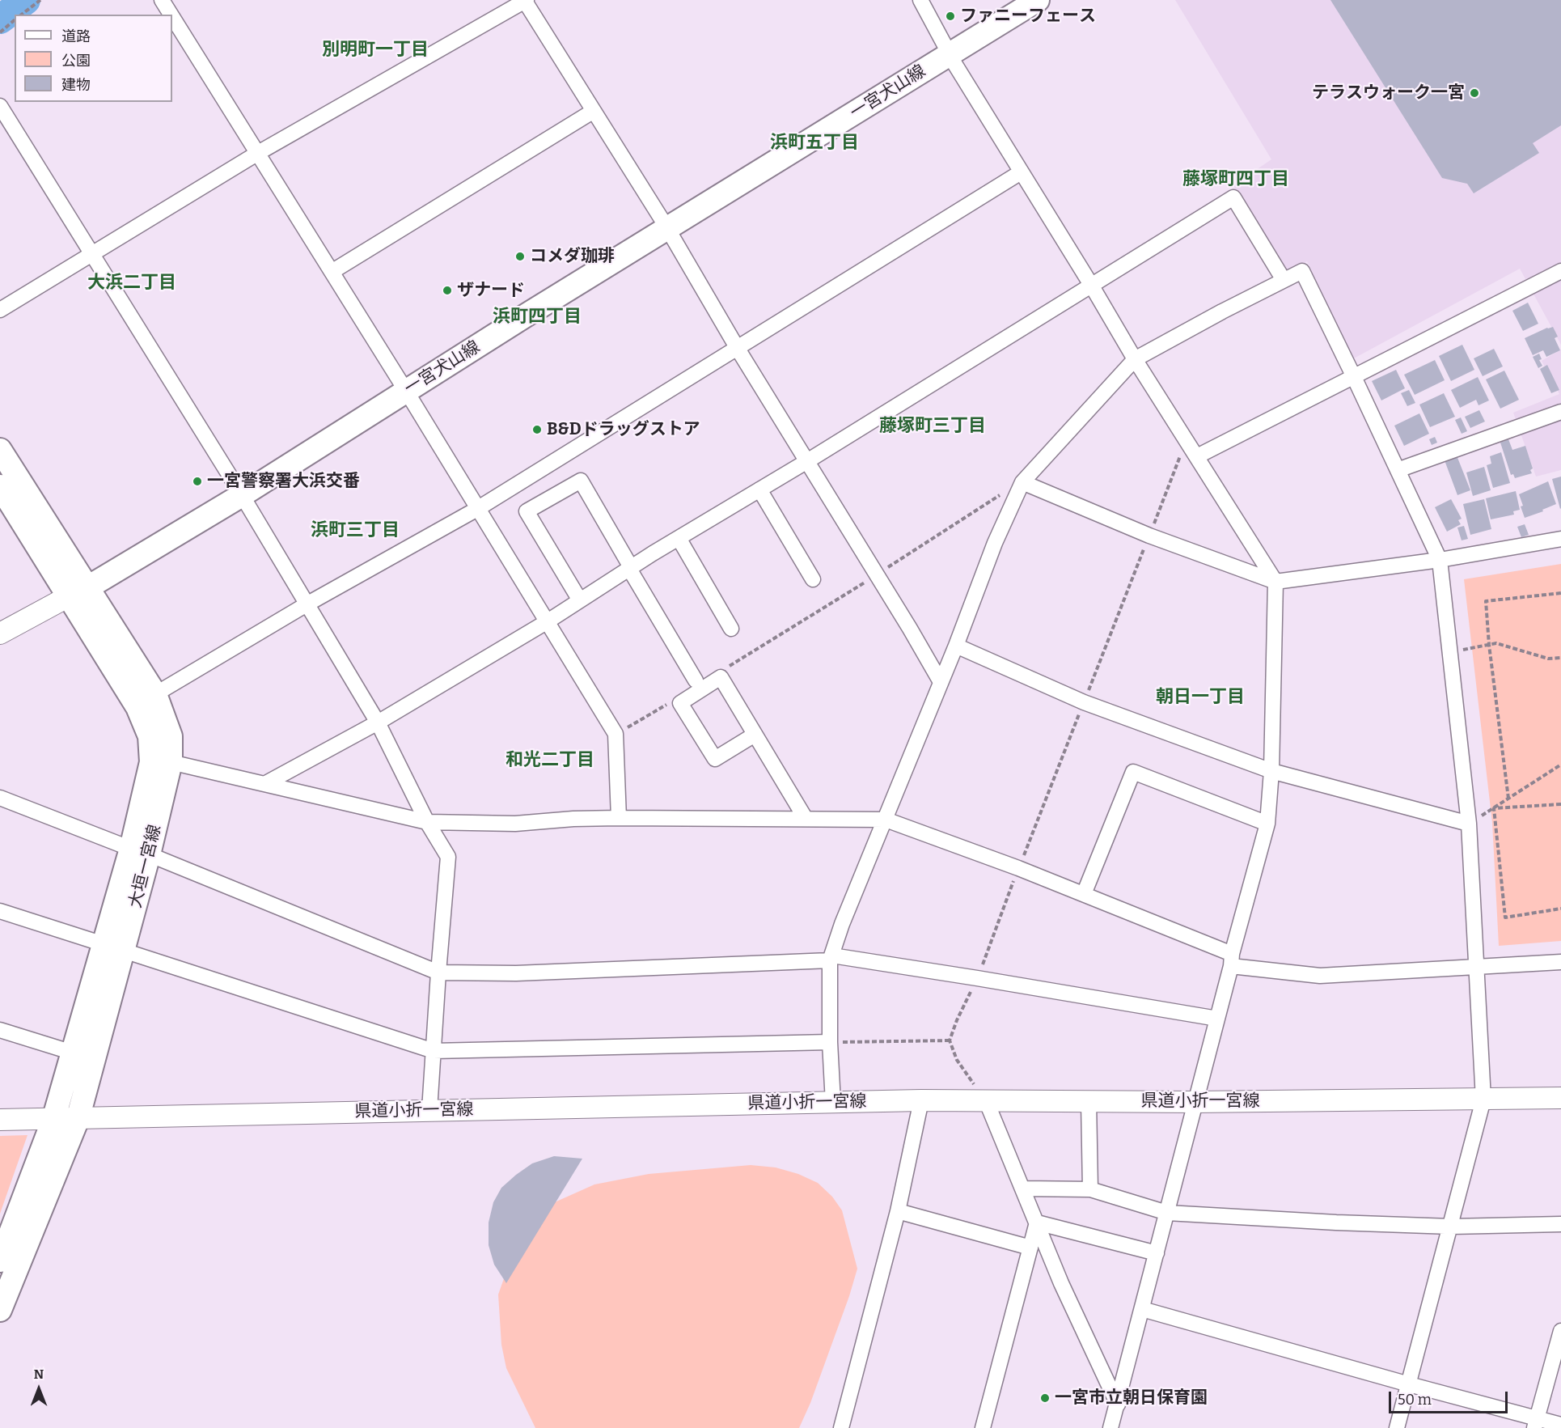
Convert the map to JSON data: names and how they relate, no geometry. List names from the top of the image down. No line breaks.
{"streets":{"main road":["一宮犬山線","大垣一宮線","県道小折一宮線"]},"crossings":[["一宮犬山線","大垣一宮線"],["大垣一宮線","県道小折一宮線"]],"districts":["別明町一丁目","浜町五丁目","藤塚町四丁目","大浜二丁目","浜町四丁目","藤塚町三丁目","浜町三丁目","朝日一丁目","和光二丁目"],"places":["ファニーフェース","テラスウォーク一宮","コメダ珈琲","ザナード","B&Dドラッグストア","一宮警察署大浜交番","一宮市立朝日保育園"],"legend":["道路","公園","建物"],"scale_bar":"50 m","north":"top"}
